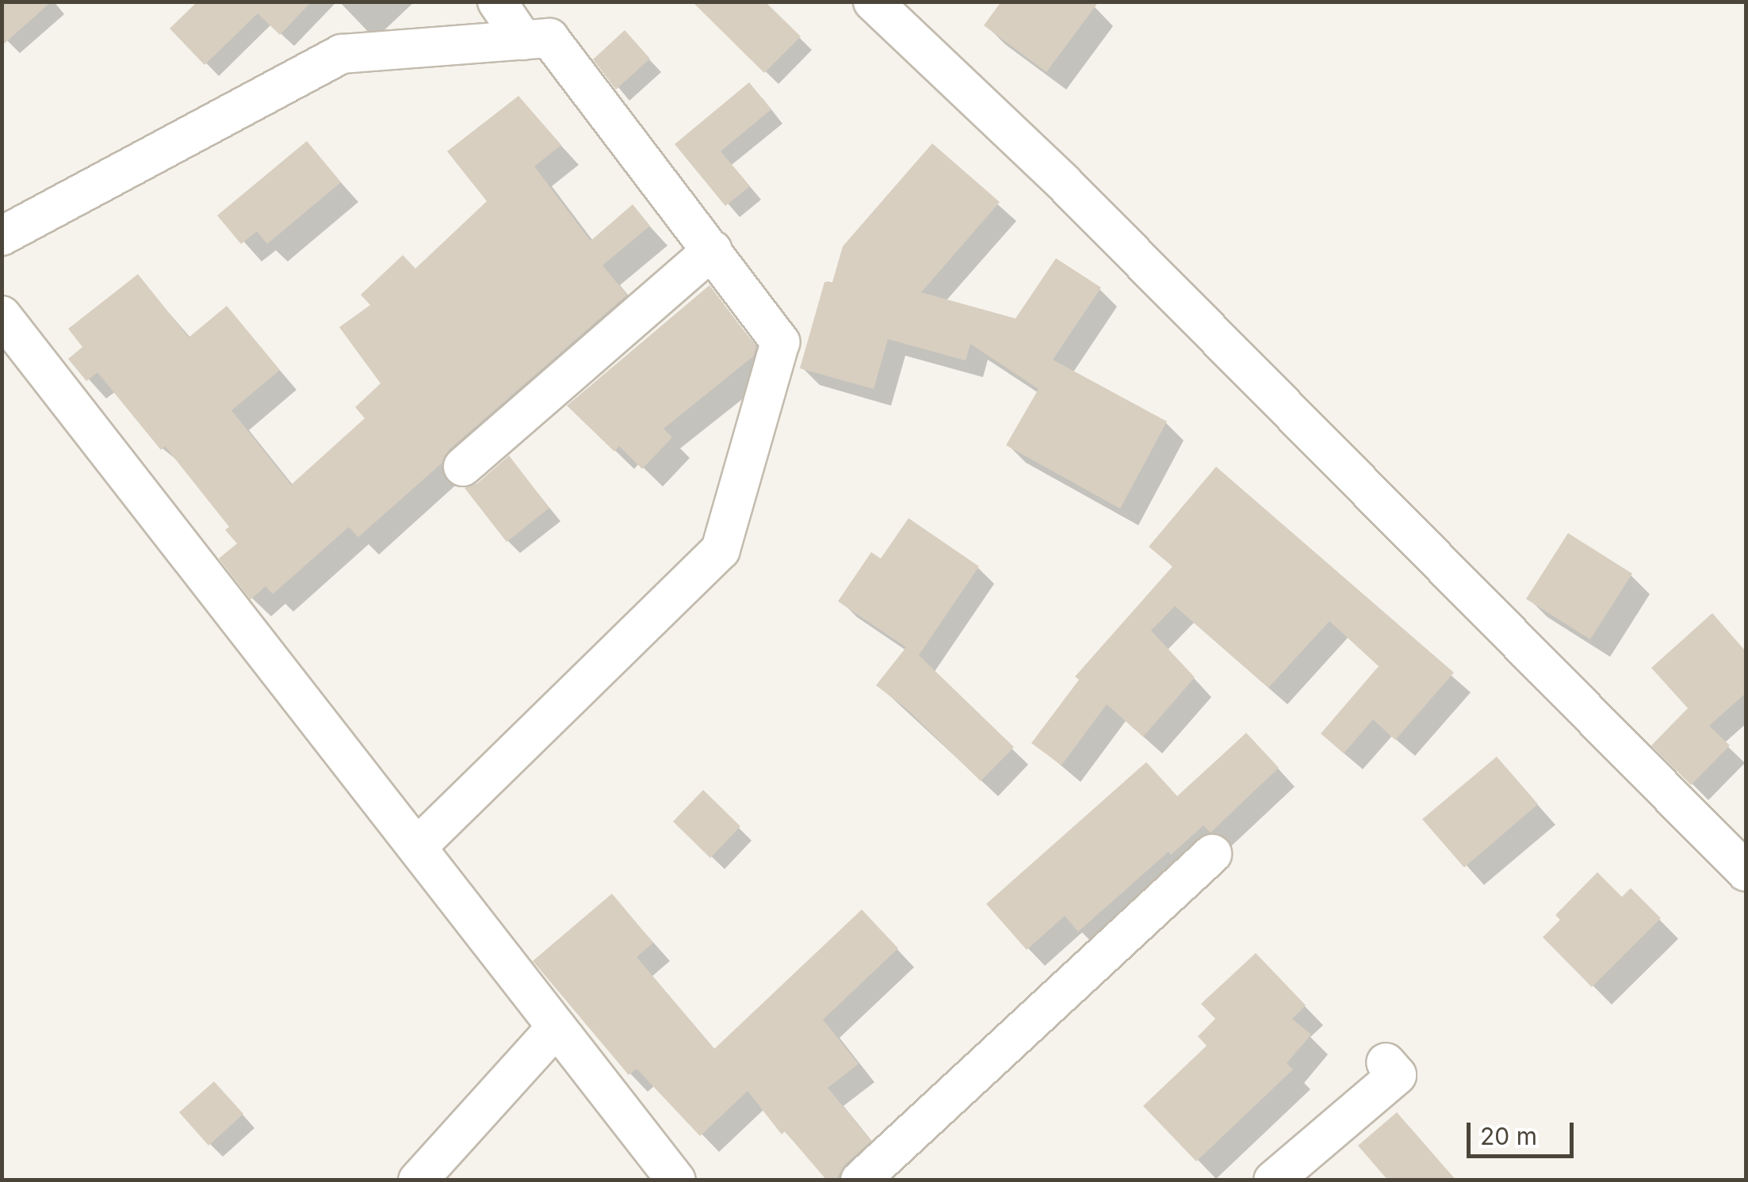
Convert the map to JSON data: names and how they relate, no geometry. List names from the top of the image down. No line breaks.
{"scale_bar":"20 m"}
